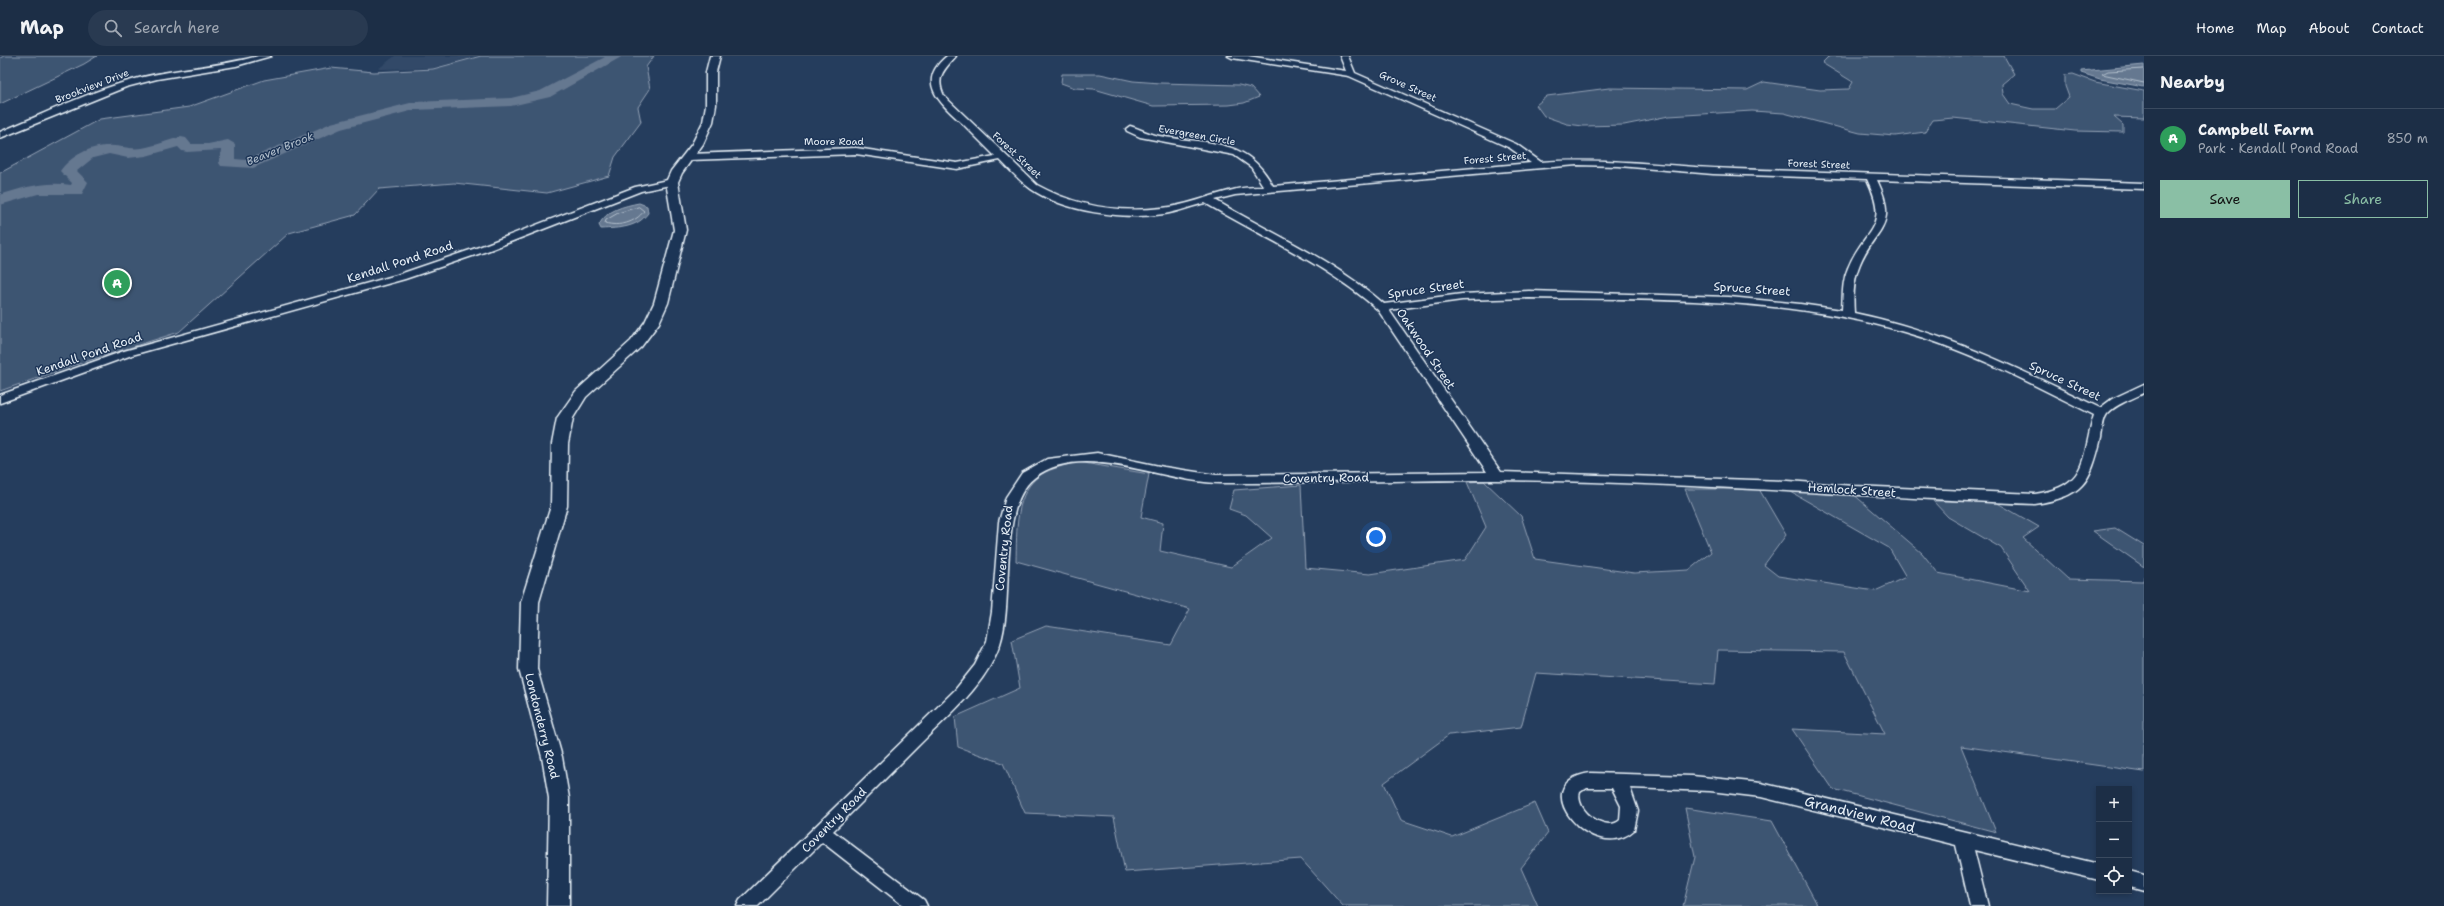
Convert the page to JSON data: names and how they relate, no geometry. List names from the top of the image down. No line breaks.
{"streets":{"street":["Brookview Drive","Grove Street","Evergreen Circle","Moore Road","Forest Street","Kendall Pond Road","Spruce Street","Oakwood Street","Coventry Road","Hemlock Street","Londonderry Road","Grandview Road"]},"crossings":[["Grove Street","Forest Street"],["Evergreen Circle","Forest Street"],["Moore Road","Forest Street"],["Forest Street","Oakwood Street"],["Kendall Pond Road","Londonderry Road"],["Spruce Street","Oakwood Street"],["Spruce Street","Hemlock Street"],["Oakwood Street","Coventry Road"],["Oakwood Street","Hemlock Street"],["Coventry Road","Hemlock Street"]],"water":["Beaver Brook"],"page":{"header":"Map","search":"Search here","nav":["Home","Map","About","Contact"],"heading":"Nearby","list":[{"mark":"A","name":"Campbell Farm","note":"Park · Kendall Pond Road","value":"850 m"}],"buttons":["Save","Share"],"pins":"A","map_buttons":["+","−"]}}
